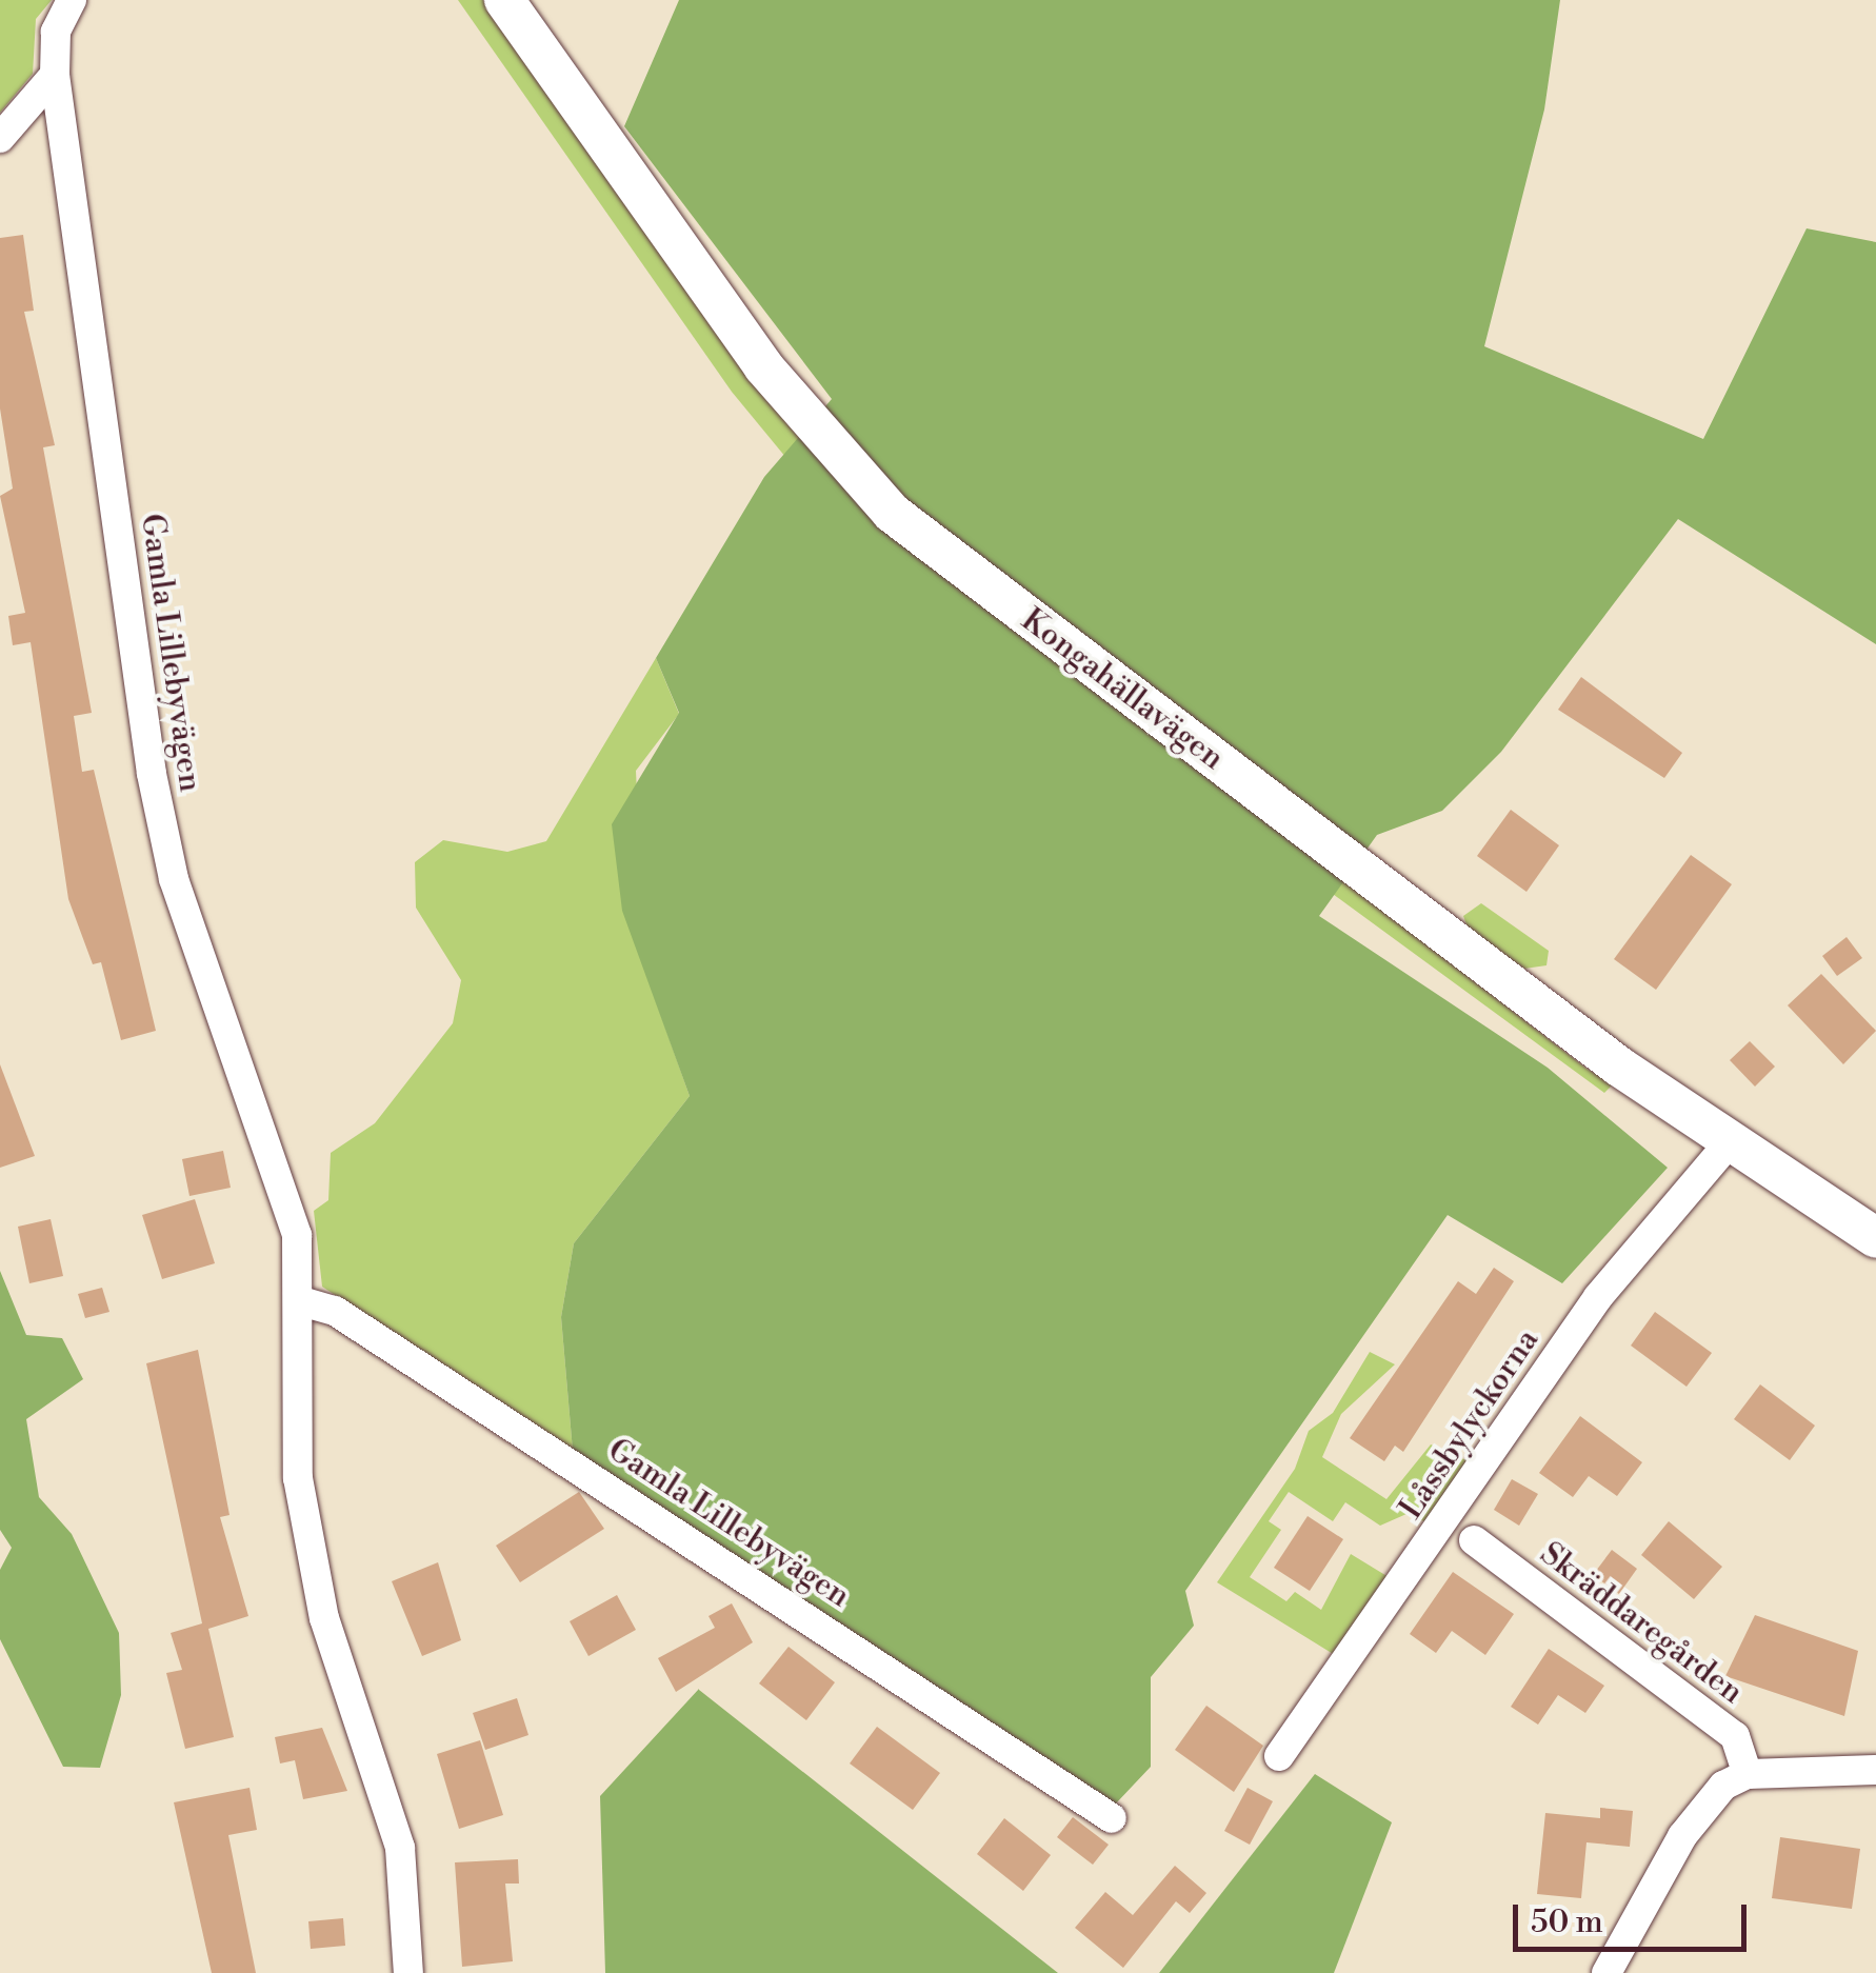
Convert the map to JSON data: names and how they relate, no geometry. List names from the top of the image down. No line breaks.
{"streets":{"street":["Gamla Lillebyvägen","Kongahällavägen","Låssbylyckorna","Skräddaregården"]},"crossings":[["Kongahällavägen","Låssbylyckorna"]],"scale_bar":"50 m"}
